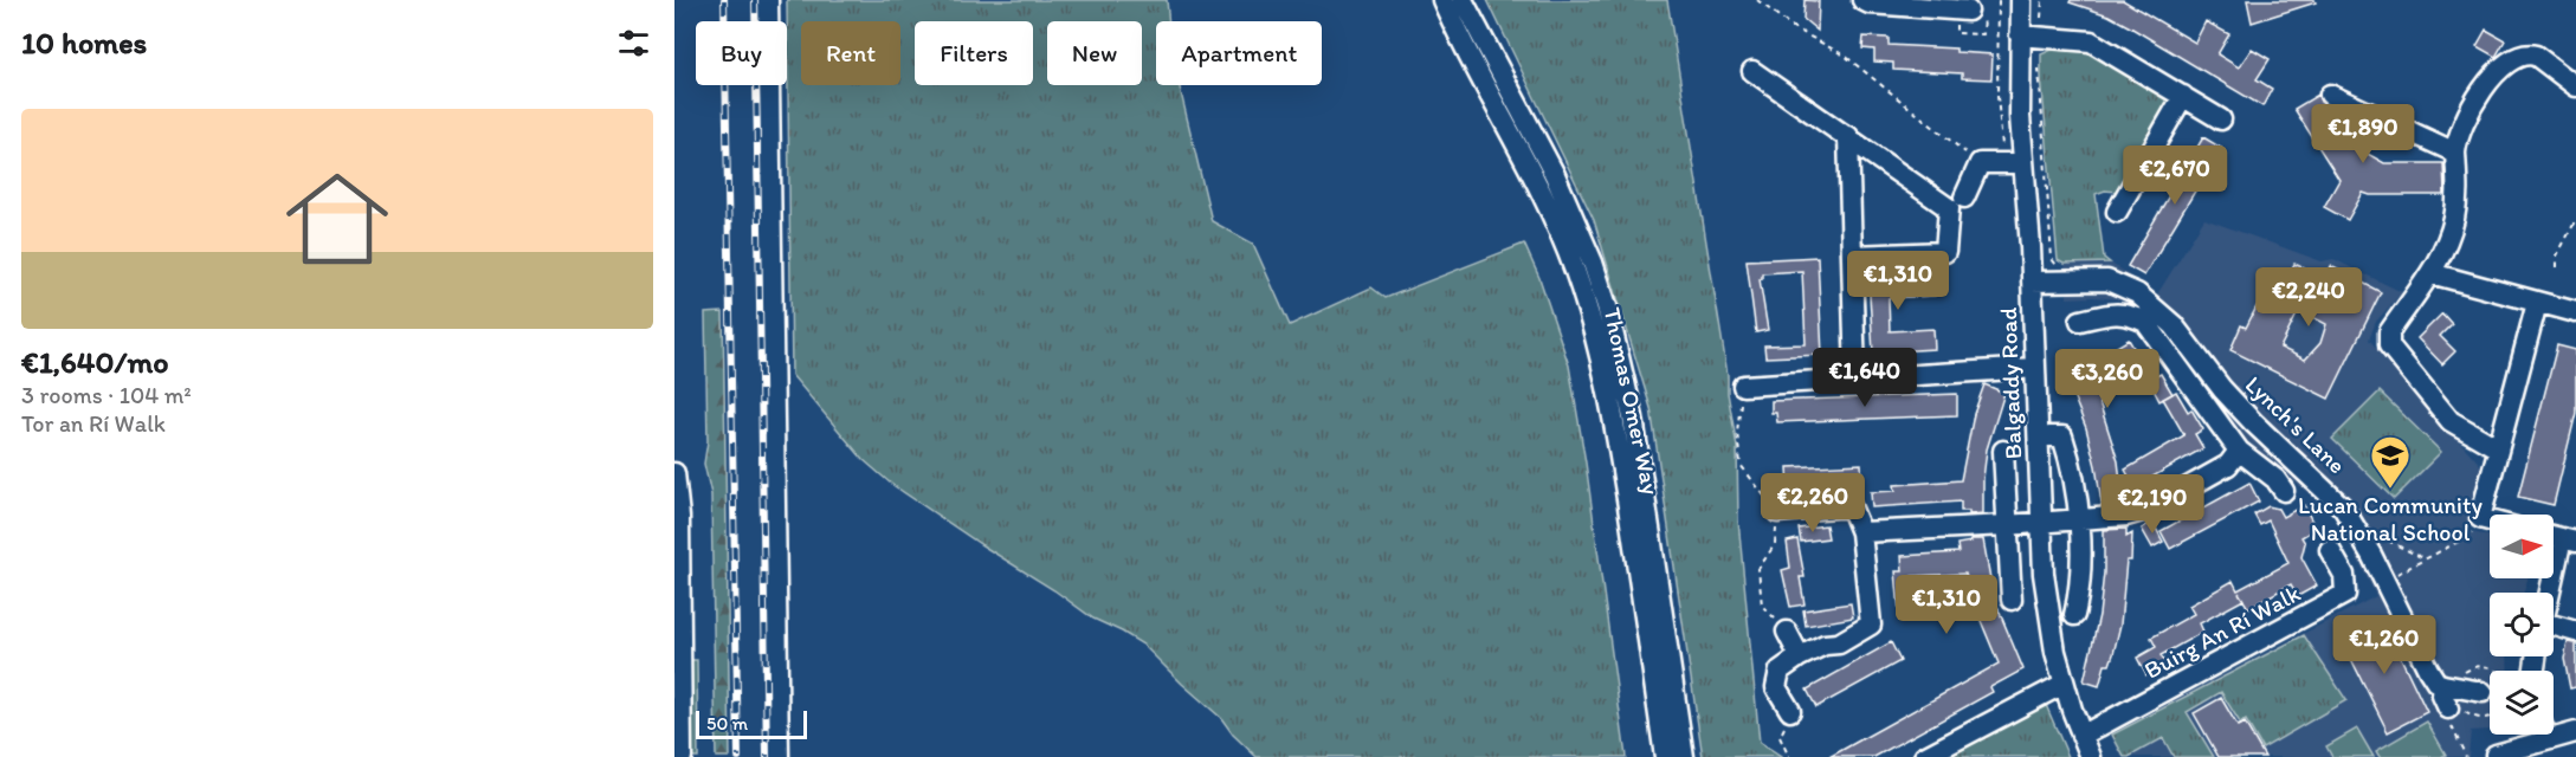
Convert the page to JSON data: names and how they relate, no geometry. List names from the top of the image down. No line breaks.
{"streets":{"street":["Balgaddy Road","Thomas Omer Way","Lynch's Lane","Buirg An Rí Walk"]},"crossings":[["Balgaddy Road","Lynch's Lane"],["Balgaddy Road","Buirg An Rí Walk"]],"places":{"school or university":["Lucan Community National School"]},"scale_bar":"50 m","north":"right","page":{"heading":"10 homes","chip":["Buy","Rent","Filters","New","Apartment"],"list":[{"name":"€1,640/mo","note":"3 rooms · 104 m² · Tor an Rí Walk"}],"price":["€1,890","€2,670","€1,310","€2,240","€1,640","€3,260","€2,260","€2,190","€1,310","€1,260"],"scale":"50 m"}}
